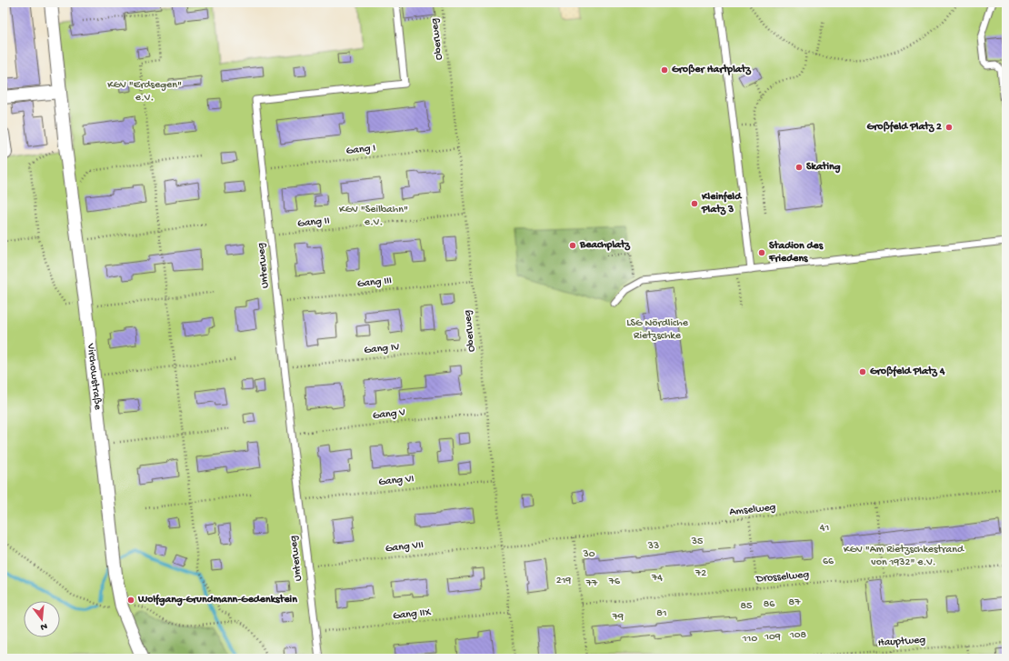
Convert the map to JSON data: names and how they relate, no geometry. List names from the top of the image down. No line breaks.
{"streets":{"street":["Virchowstraße"],"lane":["Unterweg"],"path":["Oberweg","Gang I","Gang II","Gang III","Gang IV","Gang V","Gang VI","Amselweg","Gang VII","Drosselweg","Gang IIX","Hauptweg"]},"crossings":[["Oberweg","Gang I"],["Oberweg","Gang II"],["Oberweg","Gang III"],["Oberweg","Gang IV"],["Oberweg","Gang V"],["Oberweg","Gang VI"],["Oberweg","Amselweg"],["Oberweg","Gang VII"],["Oberweg","Gang IIX"],["Gang I","Unterweg"],["Gang II","Unterweg"],["Unterweg","Gang III"],["Unterweg","Gang IV"],["Unterweg","Gang V"],["Unterweg","Gang VI"],["Unterweg","Gang VII"],["Unterweg","Gang IIX"],["Amselweg","Gang VII"]],"parks":["KGV \"Erdsegen\" e.V.","KGV \"Seilbahn\" e.V.","LSG Nördliche Rietzschke","41","35","33","KGV \"Am Rietzschkestrand von 1932\" e.V.","30","66","72","74","219","76","77","87","86","85","81","79","108","109","110"],"places":["Großer Hartplatz","Großfeld Platz 2","Skating","Kleinfeld Platz 3","Beachplatz","Stadion des Friedens","Großfeld Platz 4","Wolfgang-Grundmann-Gedenkstein"],"north":"bottom"}
